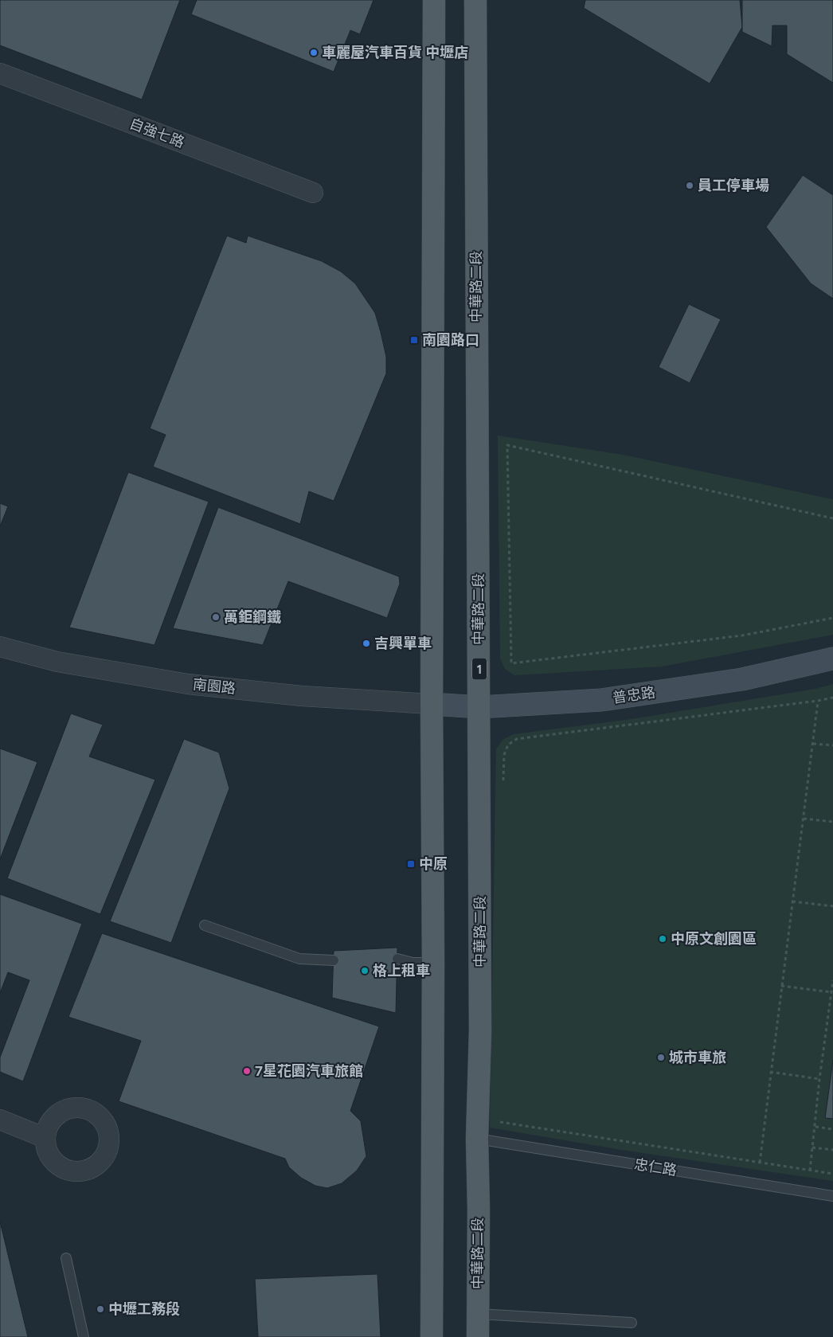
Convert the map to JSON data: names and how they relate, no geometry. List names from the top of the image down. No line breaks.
{"streets":{"main road":["中華路二段","1"],"street":["自強七路","南園路","普忠路"],"lane":["忠仁路"]},"crossings":[["中華路二段","普忠路"],["中華路二段","忠仁路"],["南園路","普忠路"]],"places":{"other":["車麗屋汽車百貨 中壢店","員工停車場","萬鉅鋼鐵","吉興單車","中原文創園區","格上租車","城市車旅","7星花園汽車旅館","中壢工務段"],"transit":["南園路口","中原"]}}
